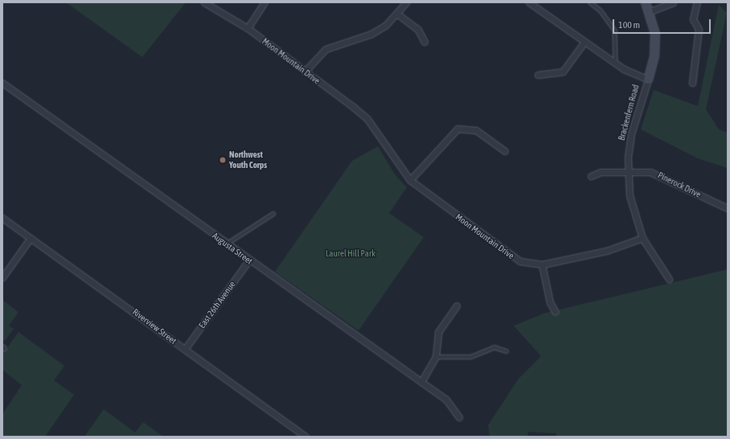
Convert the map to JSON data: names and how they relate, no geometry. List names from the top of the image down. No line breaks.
{"streets":{"street":["Moon Mountain Drive","Brackenfern Road","Pinerock Drive","Augusta Street","East 26th Avenue","Riverview Street"]},"crossings":[["Moon Mountain Drive","Brackenfern Road"],["Brackenfern Road","Pinerock Drive"],["Augusta Street","East 26th Avenue"],["East 26th Avenue","Riverview Street"]],"parks":["Laurel Hill Park"],"places":["Northwest Youth Corps"],"scale_bar":"100 m"}
